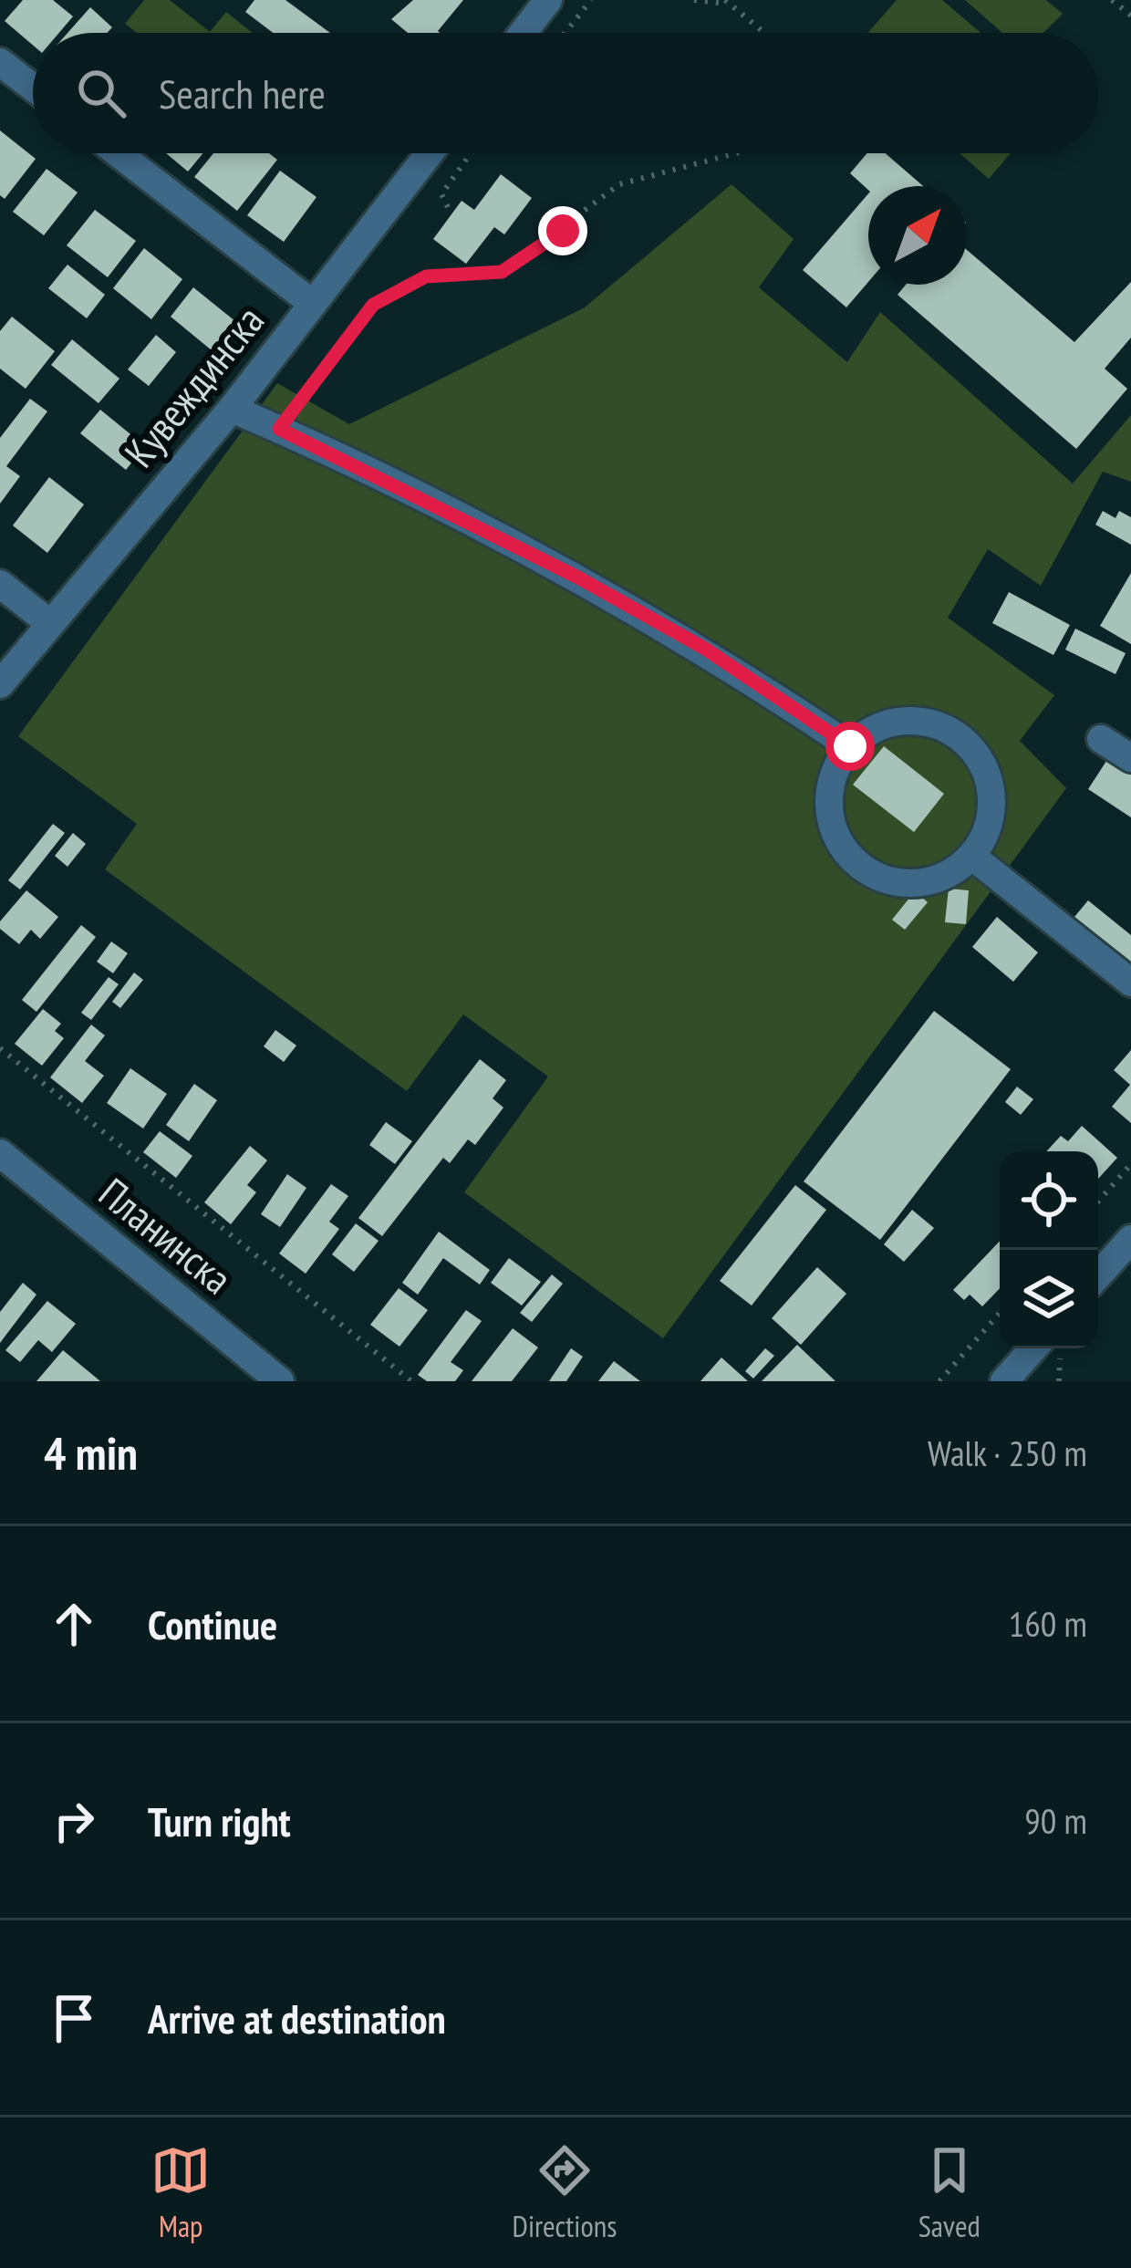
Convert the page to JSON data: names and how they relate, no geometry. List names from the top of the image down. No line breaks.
{"streets":{"street":["Кувеждинска","Планинска"]},"north":"top right","page":{"search":"Search here","heading":["4 min","Walk · 250 m"],"list":[["Continue","160 m"],["Turn right","90 m"],"Arrive at destination"],"nav":["Map","Directions","Saved"]}}
